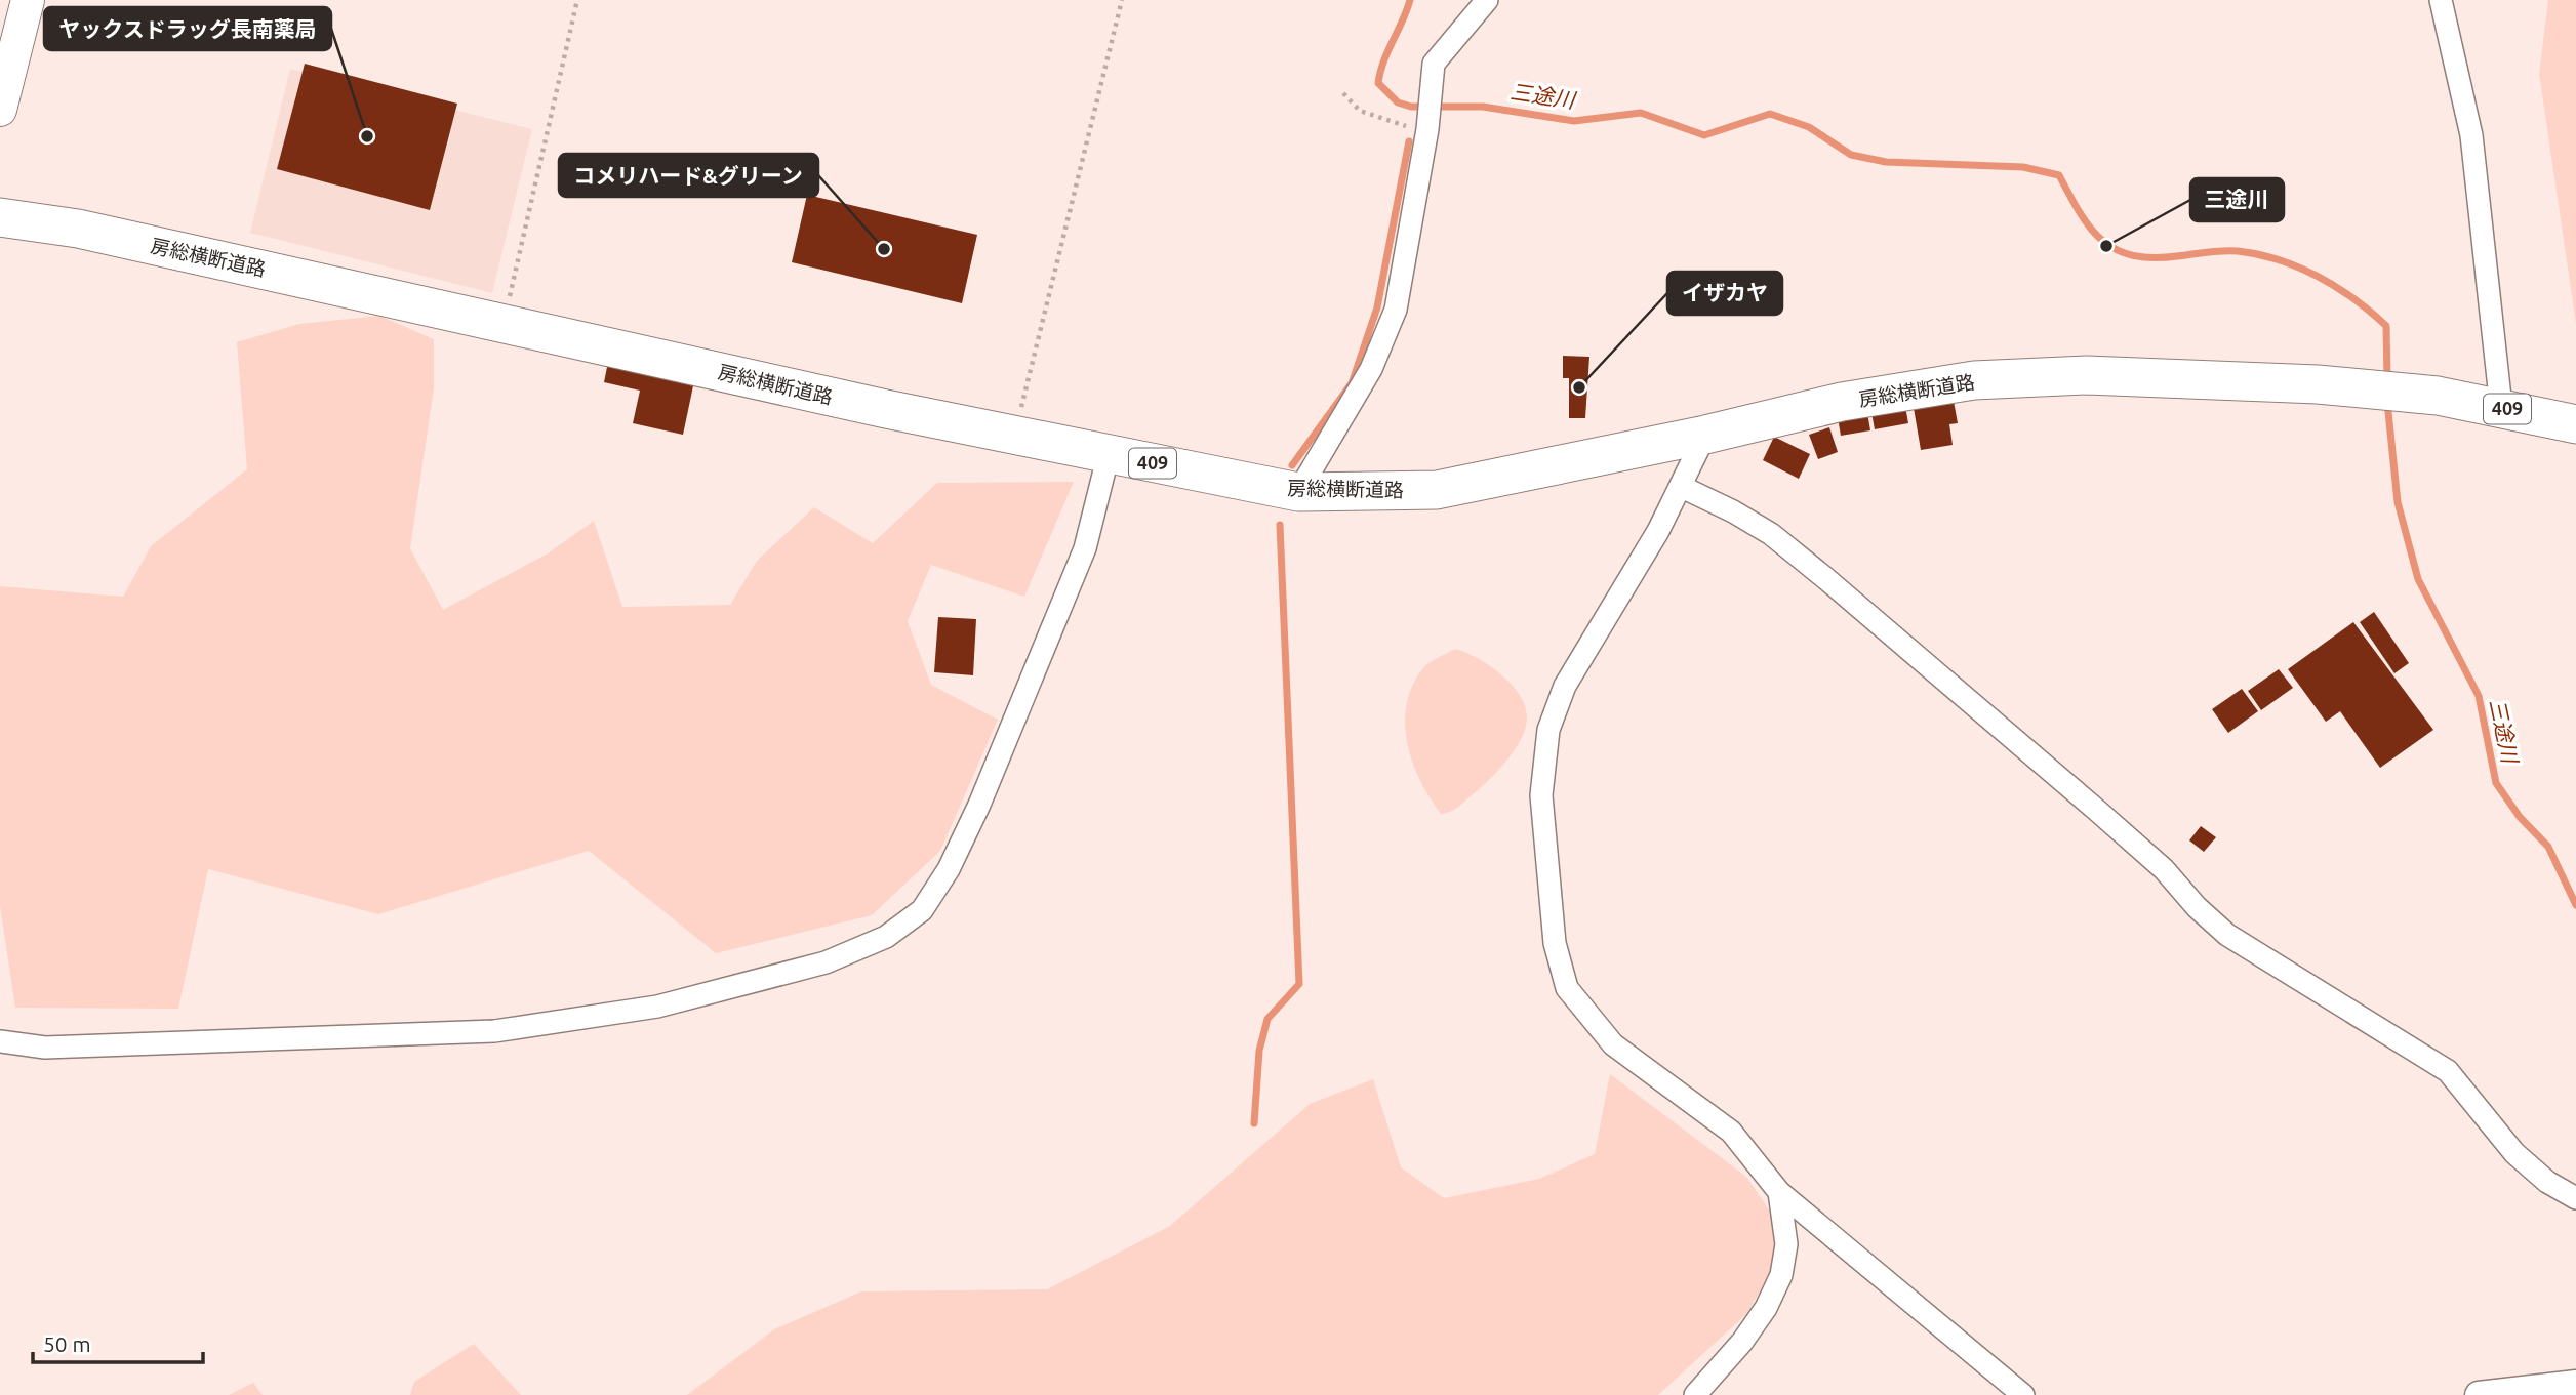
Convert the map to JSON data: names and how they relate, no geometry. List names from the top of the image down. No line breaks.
{"streets":{"highway":["房総横断道路","409"]},"water":["三途川"],"places":["ヤックスドラッグ長南薬局","三途川","コメリハード&グリーン","イザカヤ"],"scale_bar":"50 m"}
